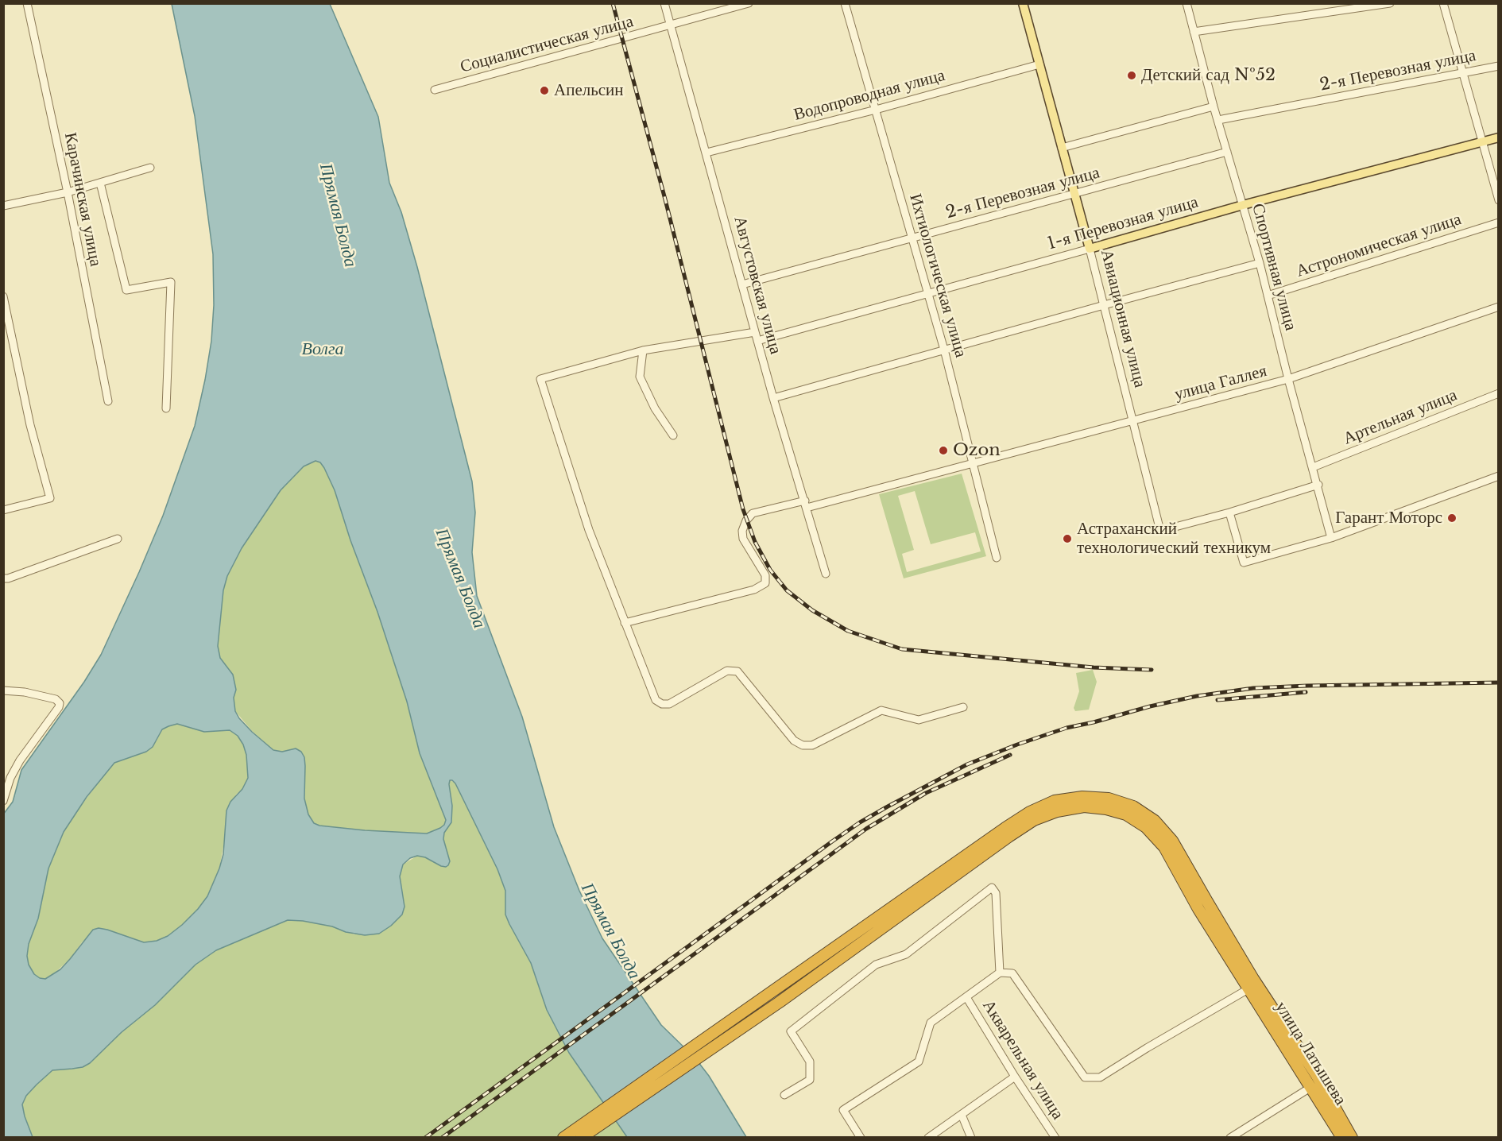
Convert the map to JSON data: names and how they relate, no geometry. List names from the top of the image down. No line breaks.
{"streets":{"highway":["улица Латышева"],"main road":["1-я Перевозная улица","Авиационная улица"],"street":["Социалистическая улица","2-я Перевозная улица","Водопроводная улица","Карачинская улица","Астрономическая улица","Спортивная улица","Ихтиологическая улица","Августовская улица","улица Галлея","Артельная улица","Акварельная улица"]},"crossings":[["Социалистическая улица","Августовская улица"],["2-я Перевозная улица","Спортивная улица"],["2-я Перевозная улица","Ихтиологическая улица"],["2-я Перевозная улица","Августовская улица"],["2-я Перевозная улица","Авиационная улица"],["Водопроводная улица","Ихтиологическая улица"],["Водопроводная улица","Августовская улица"],["Водопроводная улица","Авиационная улица"],["1-я Перевозная улица","Спортивная улица"],["1-я Перевозная улица","Ихтиологическая улица"],["1-я Перевозная улица","Августовская улица"],["1-я Перевозная улица","Авиационная улица"],["Астрономическая улица","Спортивная улица"],["Спортивная улица","улица Галлея"],["Спортивная улица","Артельная улица"],["Ихтиологическая улица","улица Галлея"],["Августовская улица","улица Галлея"],["Авиационная улица","улица Галлея"]],"water":["Прямая Болда","Волга"],"places":["Детский сад №52","Апельсин","Ozon","Гарант Моторс","Астраханский технологический техникум"]}
